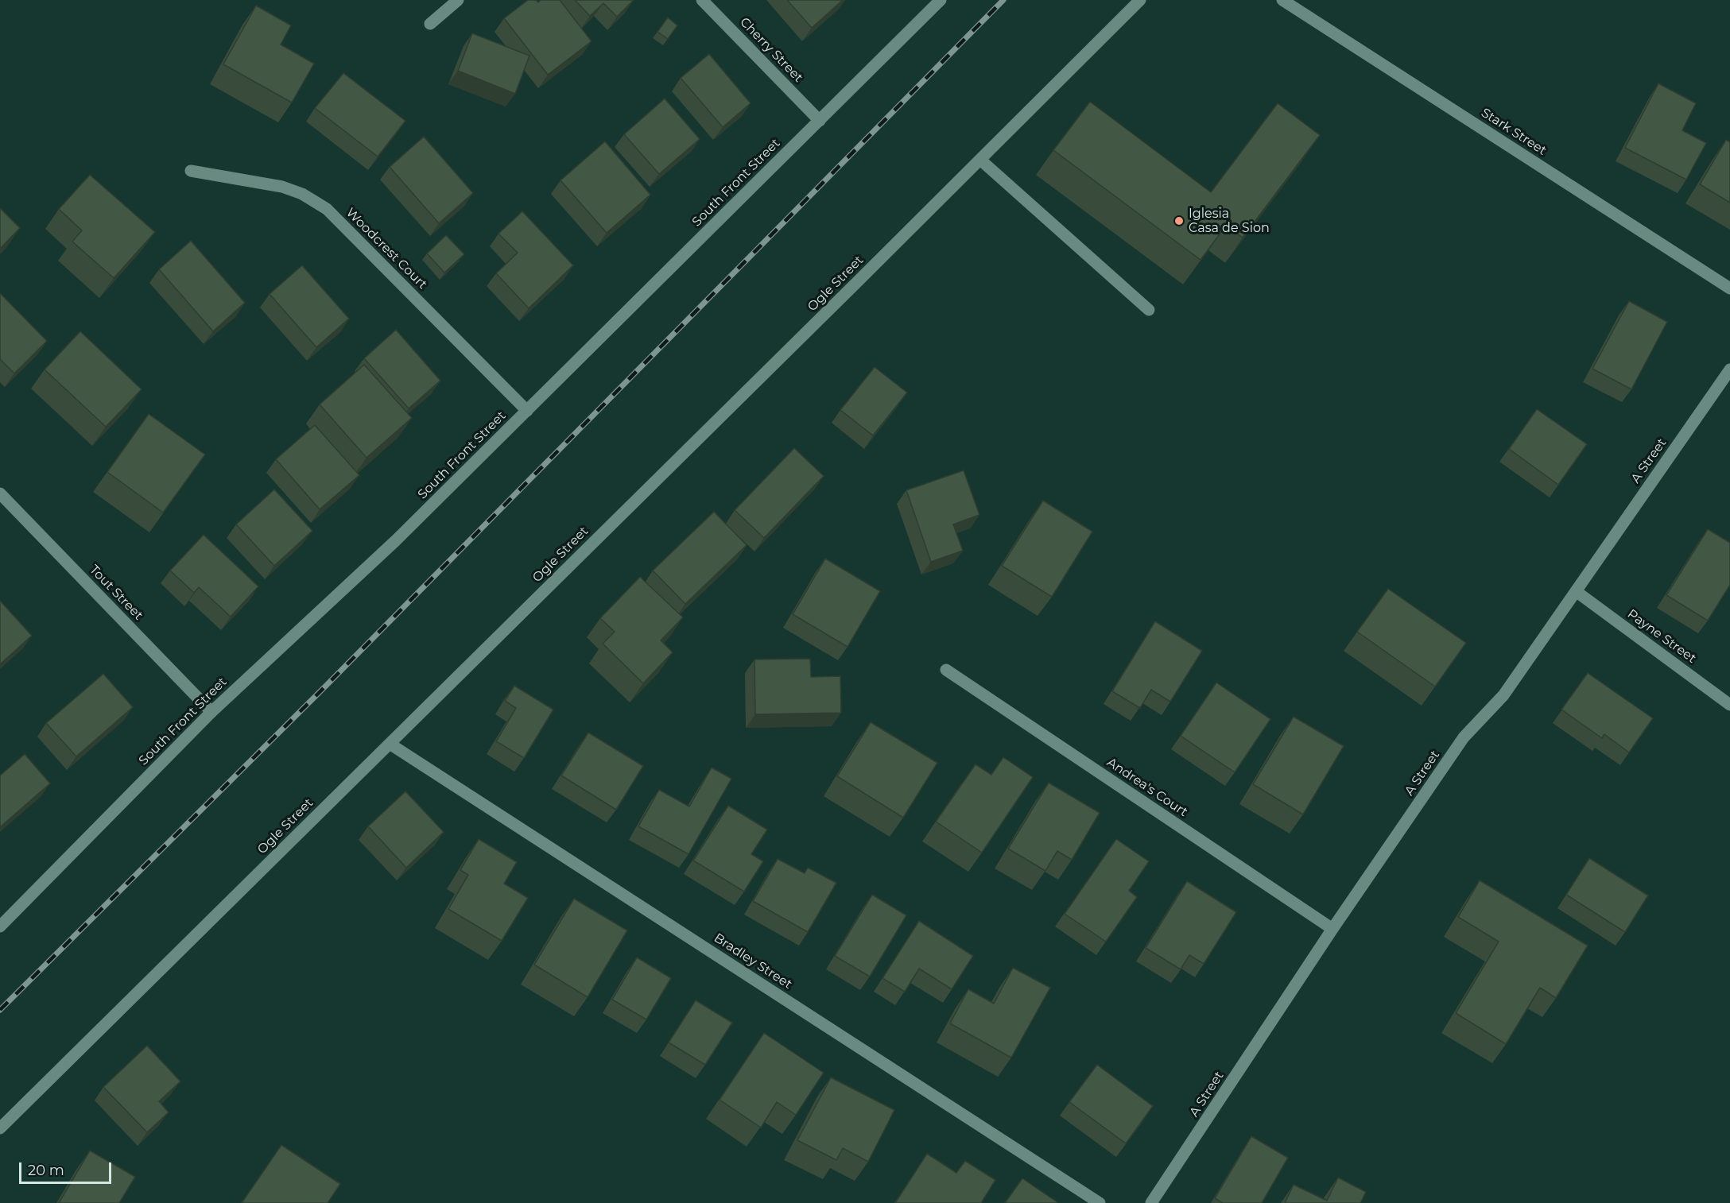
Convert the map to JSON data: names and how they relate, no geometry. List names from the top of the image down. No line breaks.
{"streets":{"street":["Cherry Street","Stark Street","South Front Street","Woodcrest Court","Ogle Street","A Street","Tout Street","Payne Street","Andrea's Court","Bradley Street"]},"crossings":[["Cherry Street","South Front Street"],["South Front Street","Woodcrest Court"],["South Front Street","Tout Street"],["Ogle Street","Bradley Street"],["A Street","Payne Street"],["A Street","Andrea's Court"]],"places":["Iglesia Casa de Sion"],"scale_bar":"20 m"}
